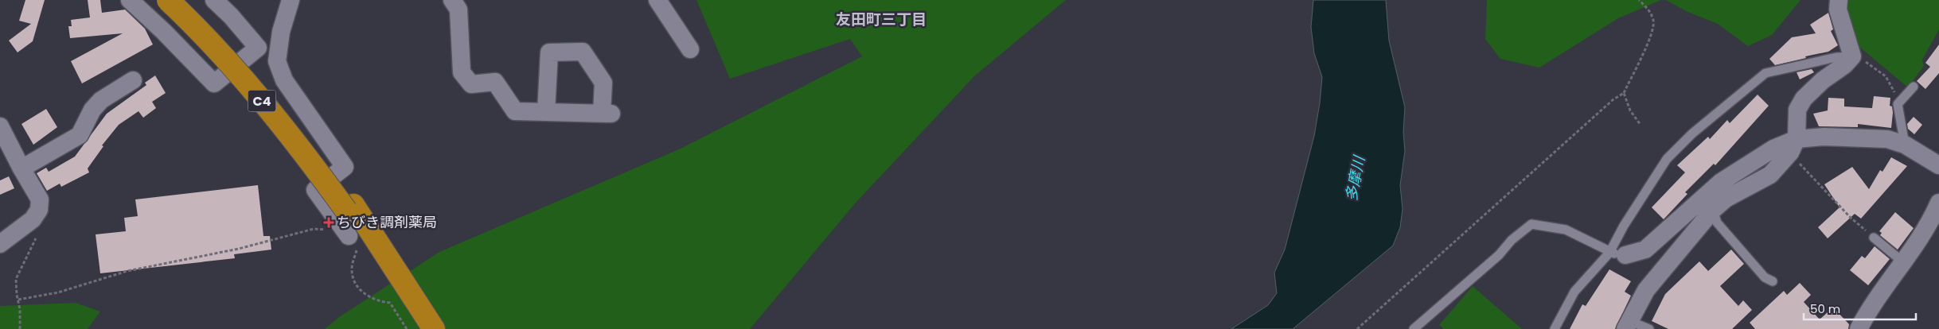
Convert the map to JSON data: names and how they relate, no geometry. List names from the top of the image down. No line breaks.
{"streets":{"highway":["C4"]},"districts":["友田町三丁目"],"water":["多摩川"],"places":{"health":["ちびき調剤薬局"]},"scale_bar":"50 m"}
